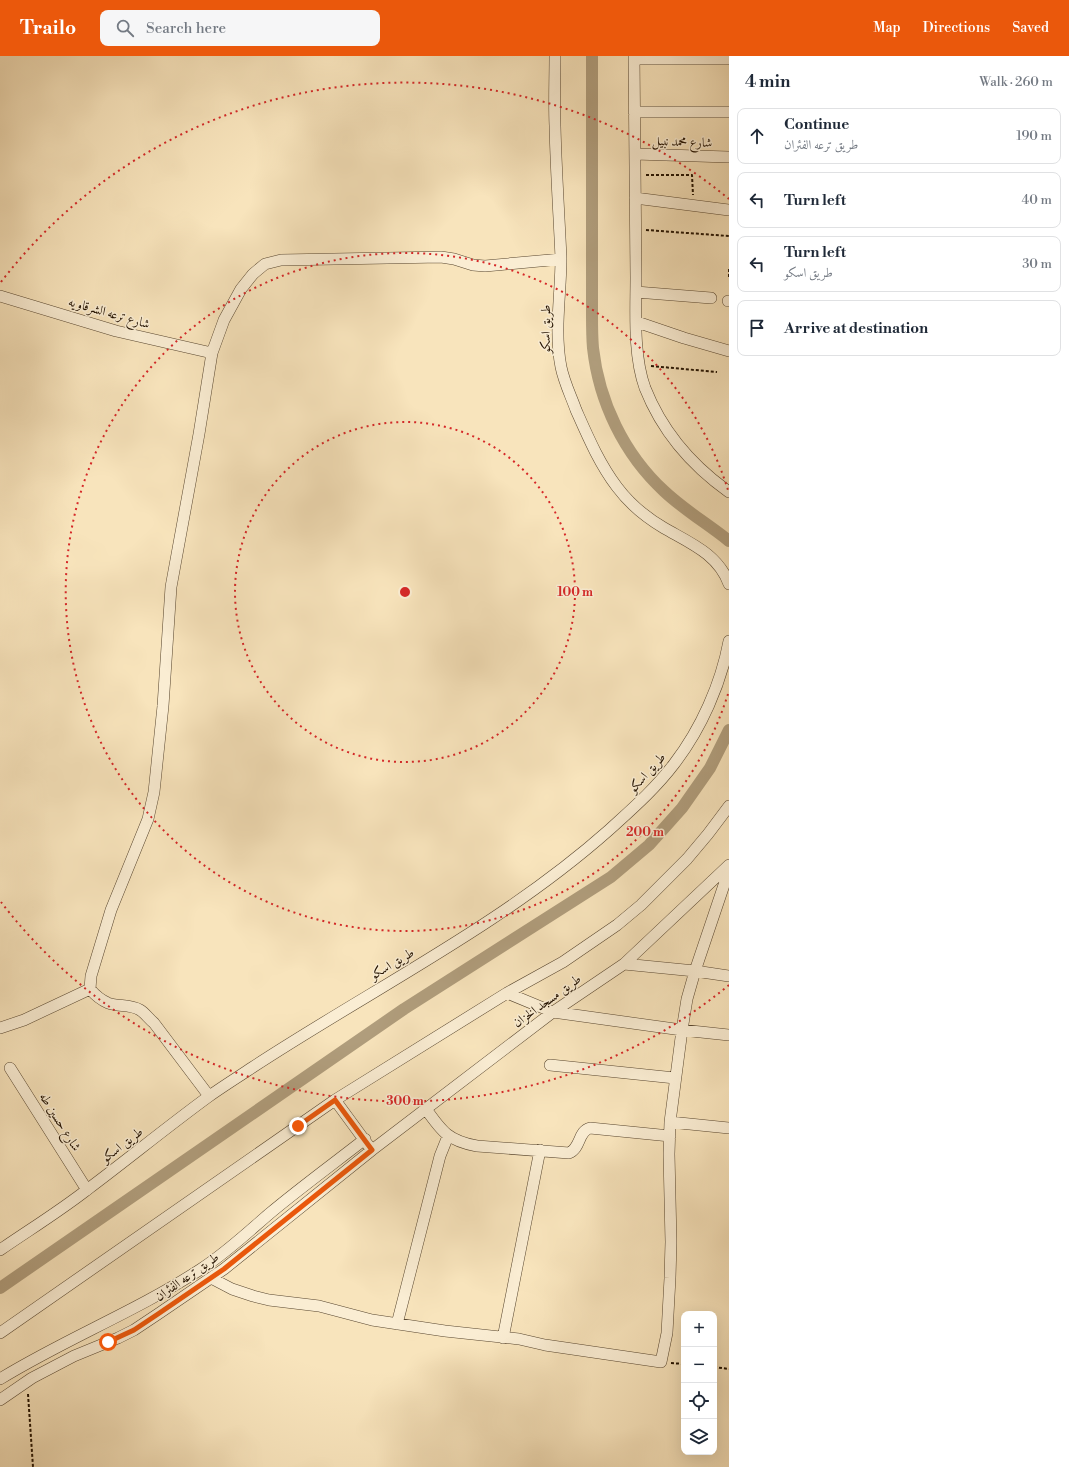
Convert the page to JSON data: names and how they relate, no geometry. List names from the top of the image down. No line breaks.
{"streets":{"street":["شارع محمد نبيل","شارع ترعه الشرقاويه","طريق اسكو","طريق مسجد الخزان","شارع حسين طه","طريق ترعه الفئران"]},"crossings":[["طريق اسكو","شارع حسين طه"],["طريق مسجد الخزان","طريق ترعه الفئران"]],"page":{"header":"Trailo","search":"Search here","nav":["Map","Directions","Saved"],"heading":["4 min","Walk · 260 m"],"list":[["Continue","طريق ترعه الفئران","190 m"],["Turn left","40 m"],["Turn left","طريق اسكو","30 m"],"Arrive at destination"],"map_buttons":["+","−"]},"rings":["100 m","200 m","300 m"]}
